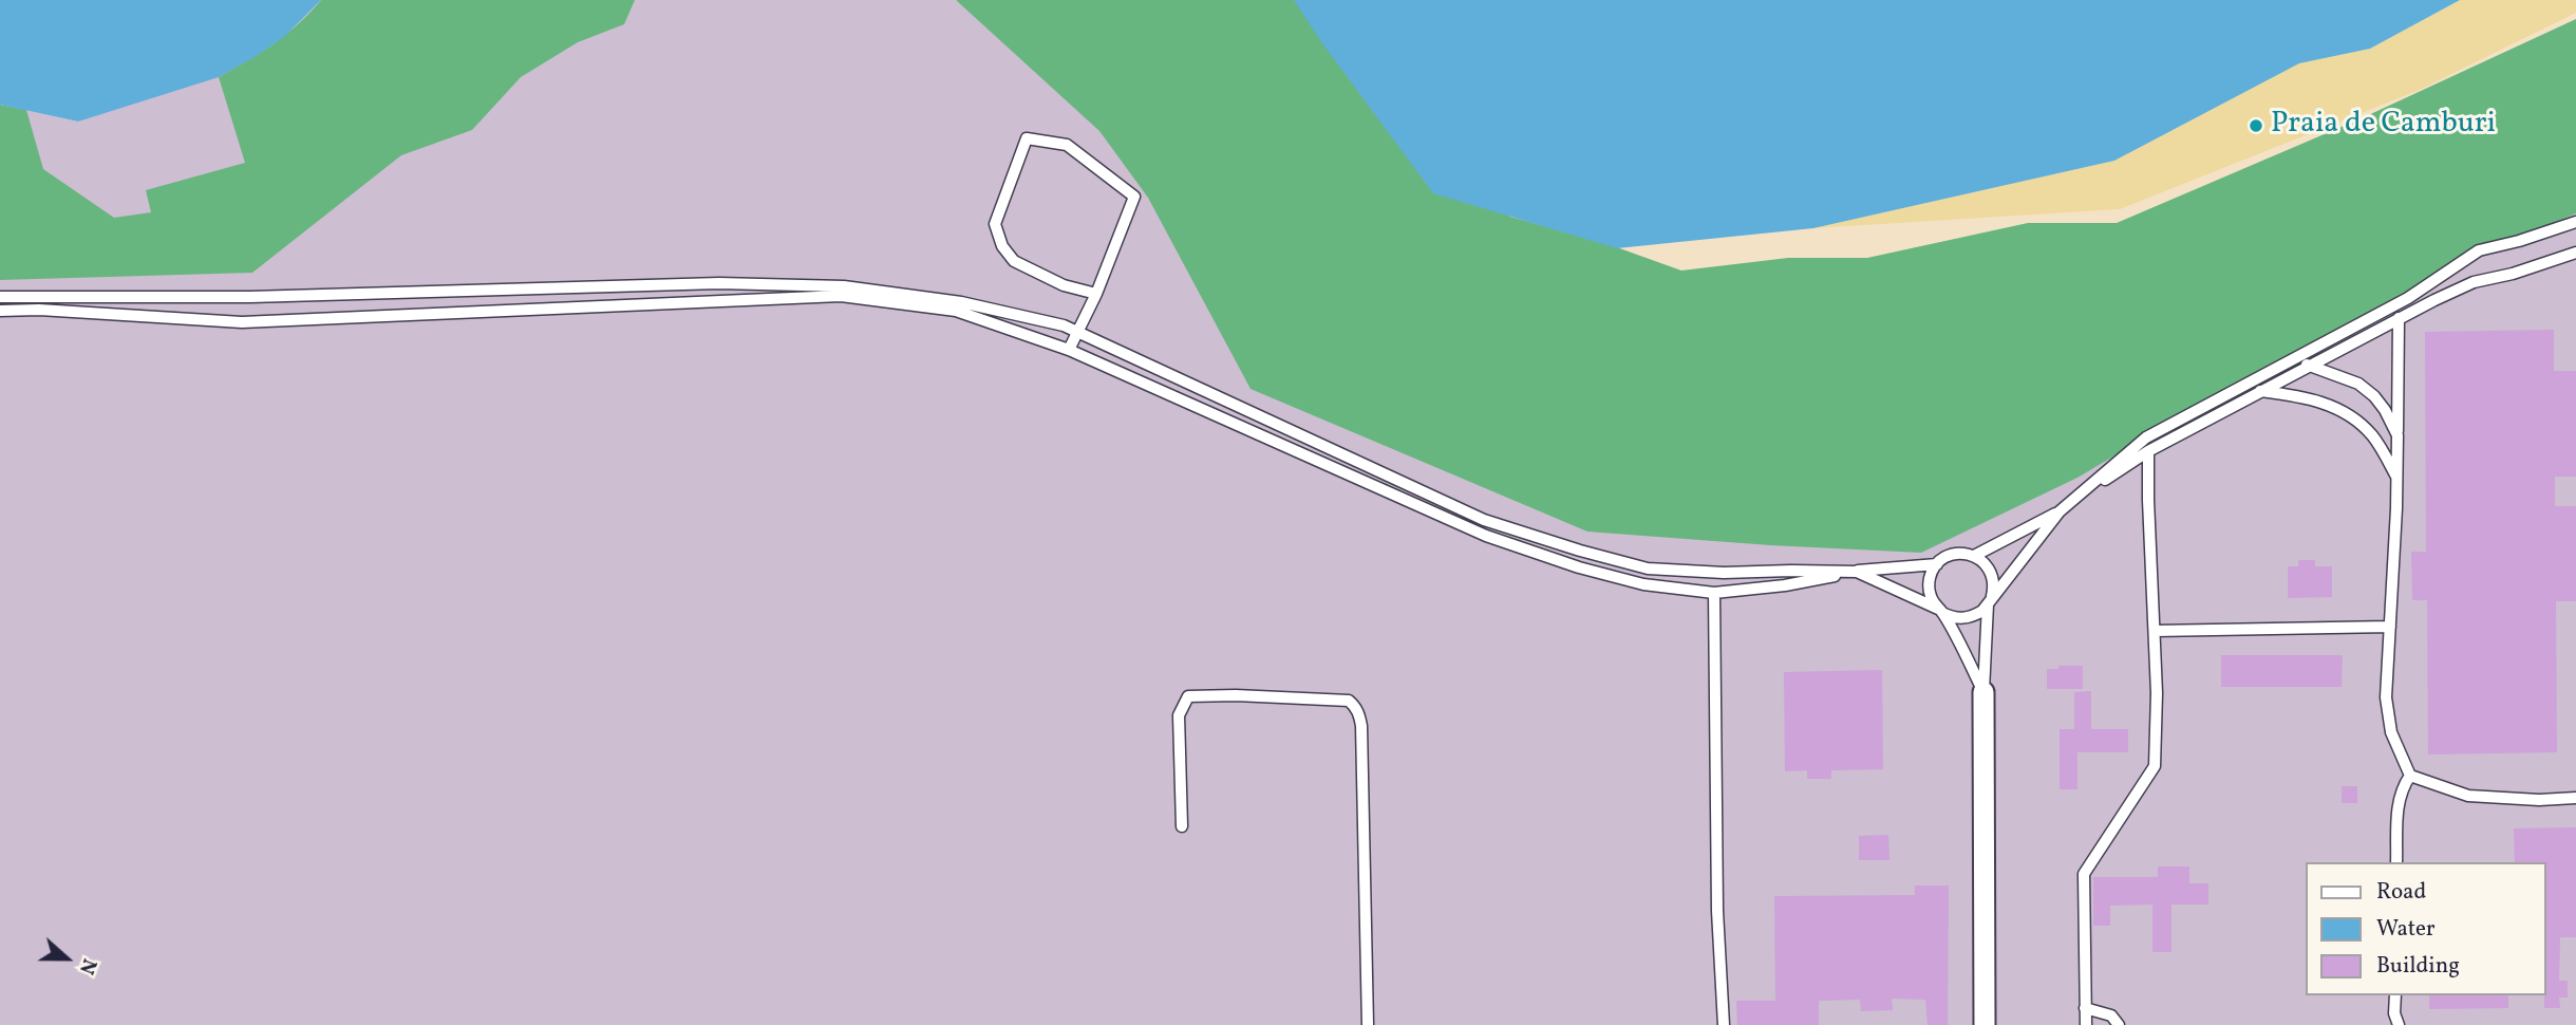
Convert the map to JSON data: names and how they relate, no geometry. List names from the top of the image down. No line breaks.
{"places":["Praia de Camburi"],"legend":["Road","Water","Building"],"north":"right"}
